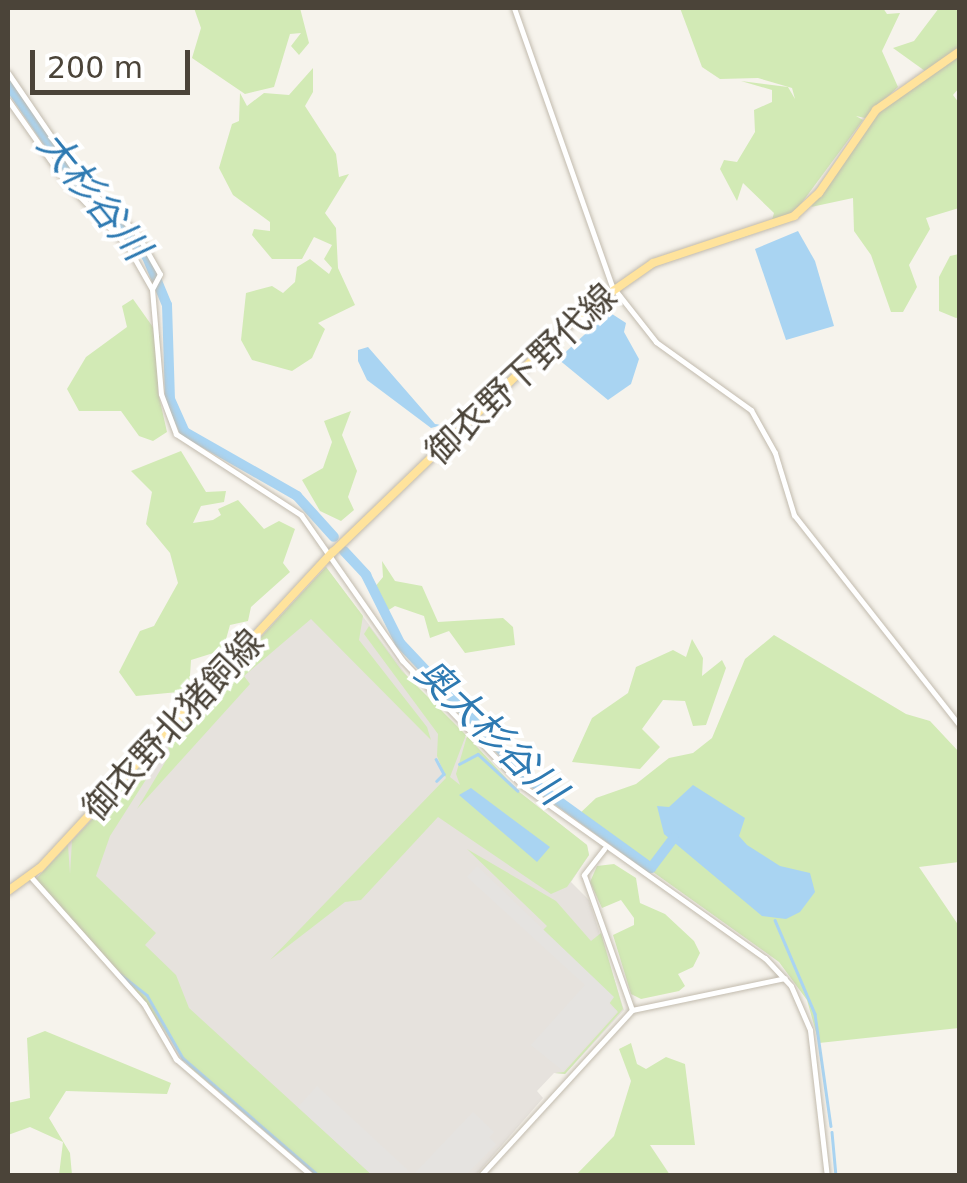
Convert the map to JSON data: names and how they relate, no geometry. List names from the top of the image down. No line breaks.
{"streets":{"main road":["御衣野下野代線","御衣野北猪飼線"]},"crossings":[["御衣野下野代線","御衣野北猪飼線"]],"water":["大杉谷川","奥大杉谷川"],"scale_bar":"200 m"}
